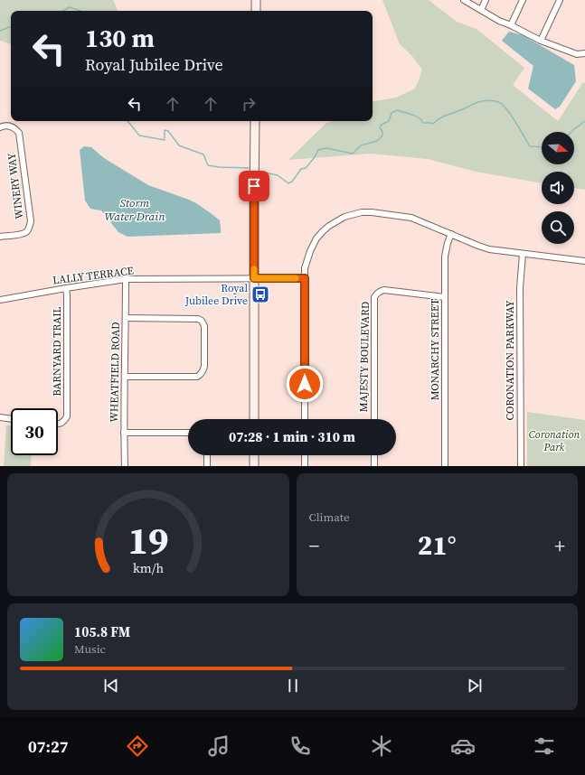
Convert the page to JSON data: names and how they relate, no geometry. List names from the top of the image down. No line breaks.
{"streets":{"street":["WINERY WAY","LALLY TERRACE","MONARCHY STREET","BARNYARD TRAIL","MAJESTY BOULEVARD","CORONATION PARKWAY","WHEATFIELD ROAD"]},"crossings":[["LALLY TERRACE","BARNYARD TRAIL"],["LALLY TERRACE","WHEATFIELD ROAD"],["MONARCHY STREET","MAJESTY BOULEVARD"]],"water":["Storm Water Drain"],"parks":["Coronation Park"],"places":{"bus stop":["Royal Jubilee Drive"]},"north":"right","page":{"turn":["130 m","Royal Jubilee Drive"],"limit":"30","trip":"07:28 · 1 min · 310 m","tile":"Climate","heat":["−","21°","+"],"song":["105.8 FM","Music"],"tabs":"07:27","gauge":["19","km/h"]}}
